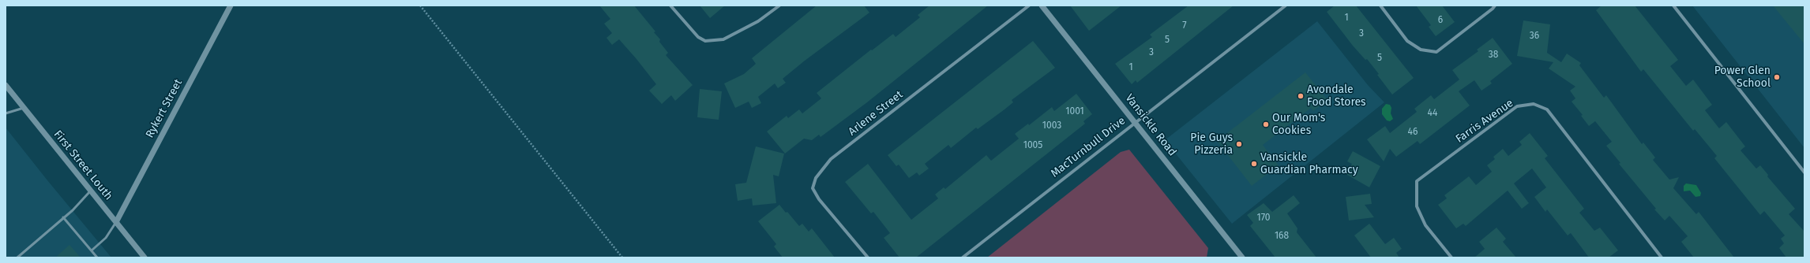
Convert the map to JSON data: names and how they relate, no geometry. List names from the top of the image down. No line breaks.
{"streets":{"street":["Rykert Street","Arlene Street","Farris Avenue","Vansickle Road","MacTurnbull Drive","First Street Louth"]},"crossings":[["Rykert Street","First Street Louth"],["Vansickle Road","MacTurnbull Drive"]],"places":["Power Glen School","Avondale Food Stores","Our Mom's Cookies","Pie Guys Pizzeria","Vansickle Guardian Pharmacy"],"house_numbers":["1","6","7","3","36","5","3","38","5","1","1001","44","1003","46","1005","170","168"]}
